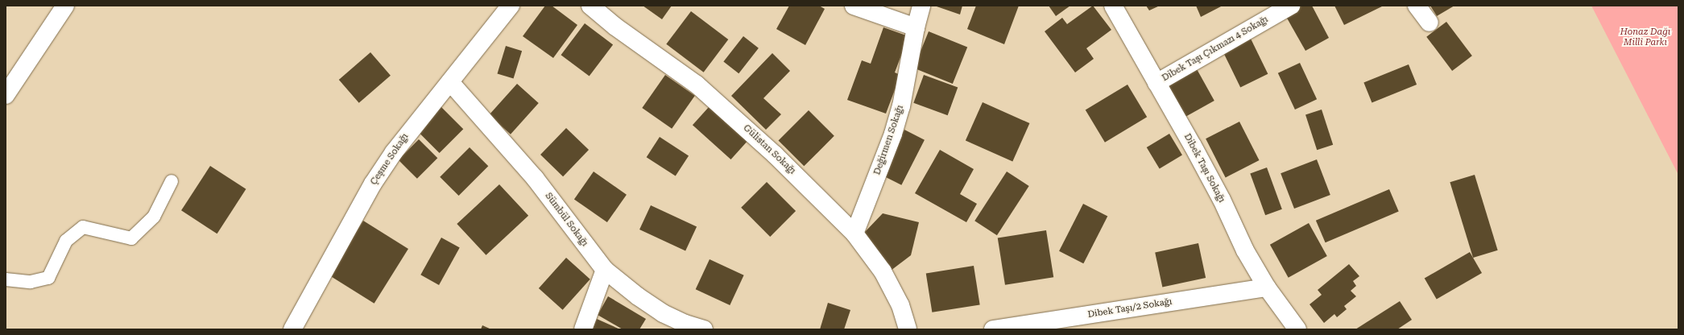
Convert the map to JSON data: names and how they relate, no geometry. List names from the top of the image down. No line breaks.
{"streets":{"street":["Dibek Taşı Çıkmazı 4 Sokağı","Değirmen Sokağı","Gülistan Sokağı","Çeşme Sokağı","Dibek Taşı Sokağı","Sümbül Sokağı","Dibek Taşı/2 Sokağı"]},"crossings":[["Dibek Taşı Çıkmazı 4 Sokağı","Dibek Taşı Sokağı"],["Değirmen Sokağı","Gülistan Sokağı"],["Çeşme Sokağı","Sümbül Sokağı"],["Dibek Taşı Sokağı","Dibek Taşı/2 Sokağı"]],"parks":["Honaz Dağı Millî Parkı"]}
